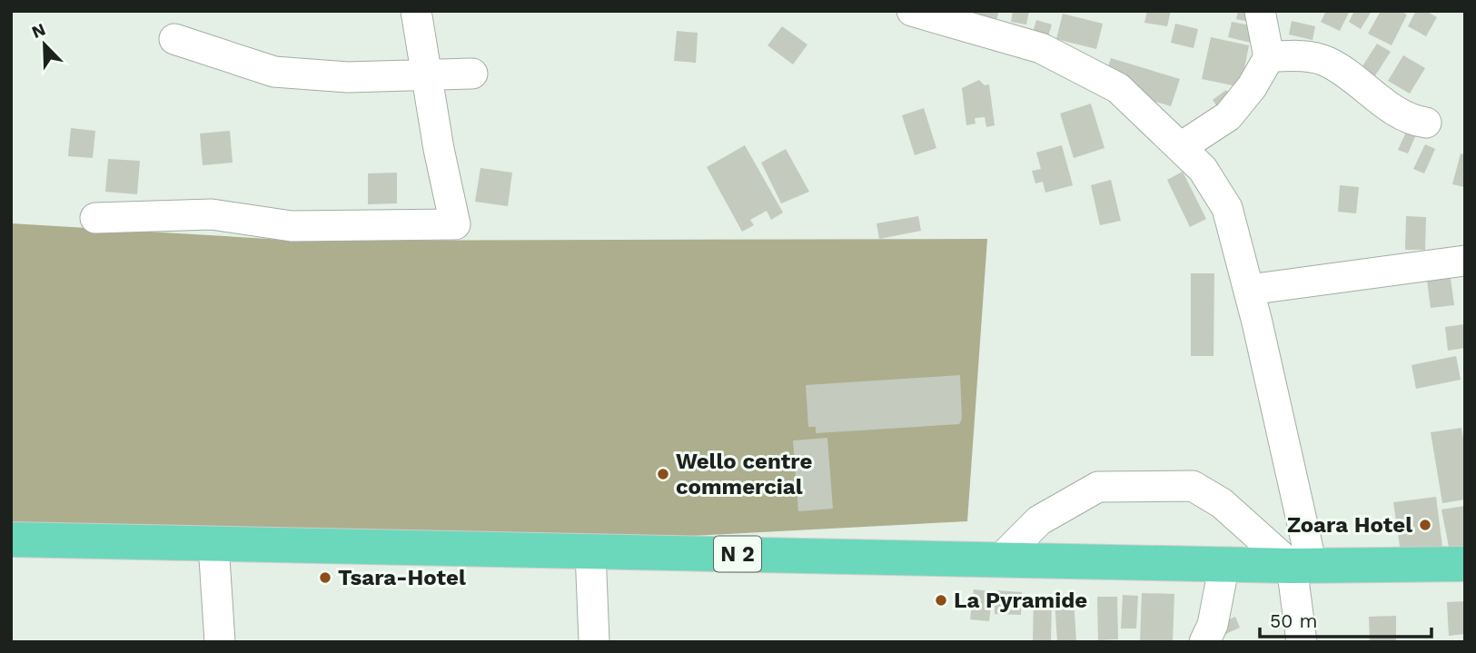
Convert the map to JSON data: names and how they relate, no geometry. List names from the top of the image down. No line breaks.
{"streets":{"main road":["N 2"]},"places":["Wello centre commercial","Zoara Hotel","Tsara-Hotel","La Pyramide"],"scale_bar":"50 m","north":"top left"}
